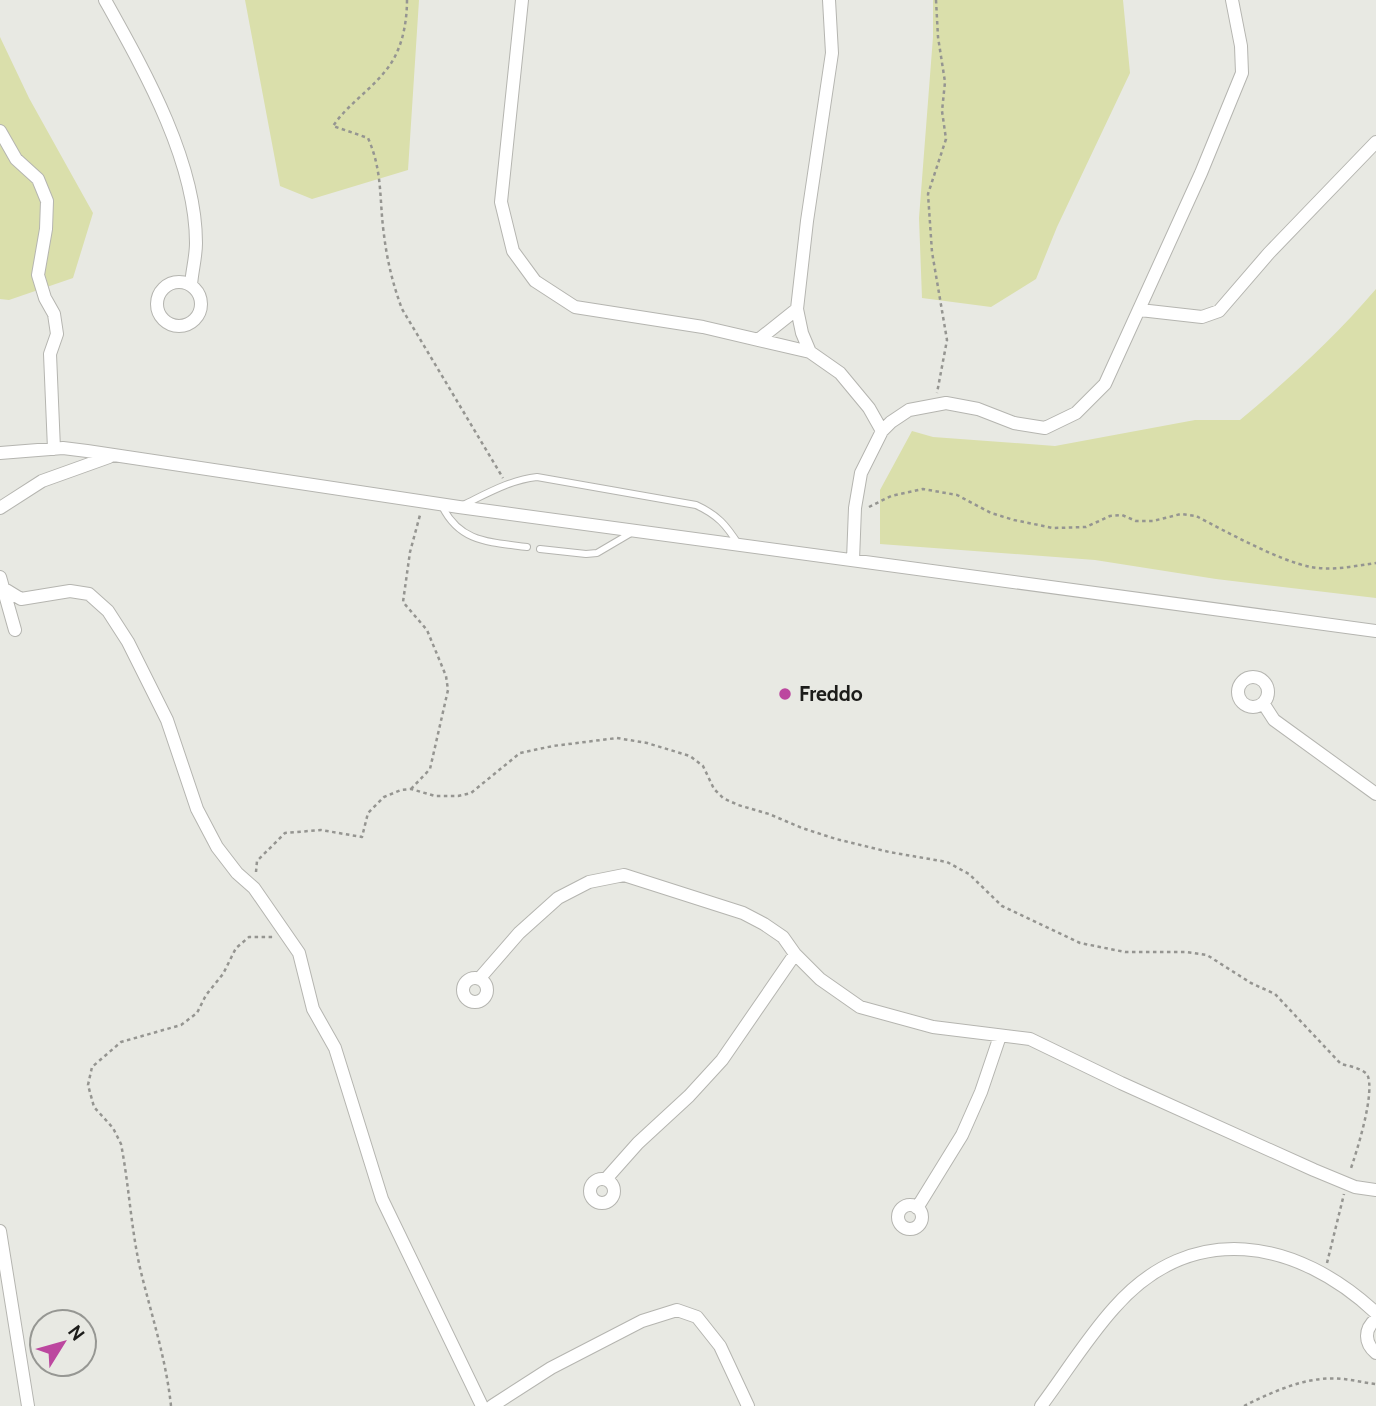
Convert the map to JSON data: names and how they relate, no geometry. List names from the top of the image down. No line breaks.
{"places":["Freddo"],"north":"top right"}
